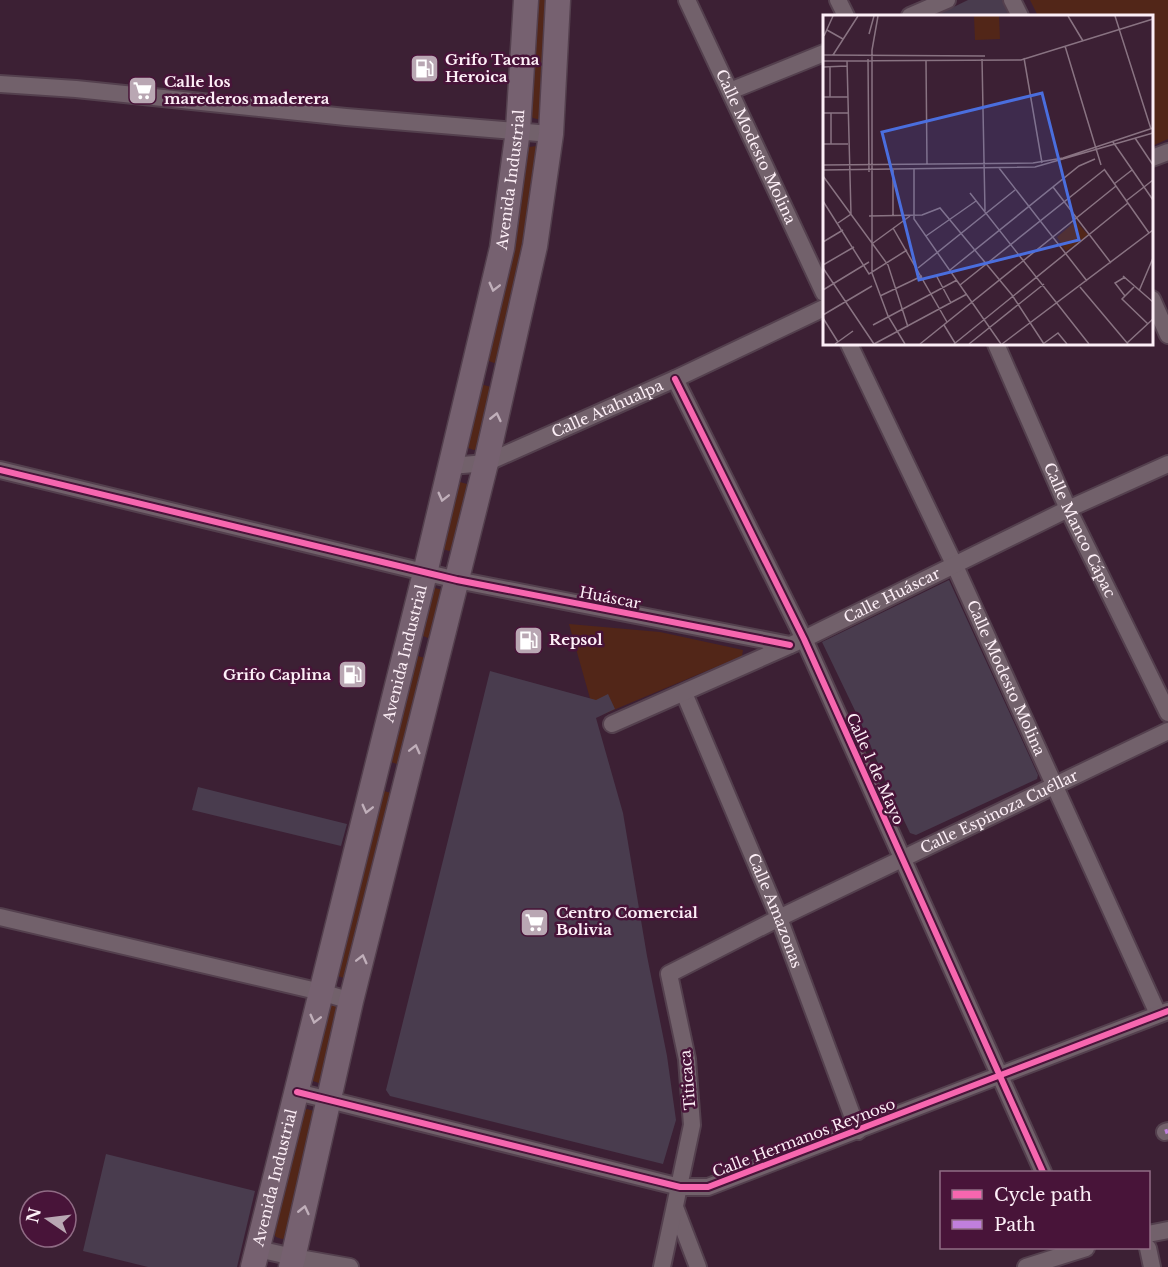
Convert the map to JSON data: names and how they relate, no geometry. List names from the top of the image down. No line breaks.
{"streets":{"main road":["Avenida Industrial"],"street":["Calle Modesto Molina","Calle Atahualpa","Calle Manco Cápac","Calle Huáscar","Huáscar","Calle 1 de Mayo","Calle Espinoza Cuéllar","Calle Amazonas","Titicaca","Calle Hermanos Reynoso"]},"crossings":[["Calle Modesto Molina","Calle Huáscar"],["Calle Modesto Molina","Calle Espinoza Cuéllar"],["Calle Modesto Molina","Calle Hermanos Reynoso"],["Avenida Industrial","Calle Atahualpa"],["Avenida Industrial","Huáscar"],["Avenida Industrial","Calle Hermanos Reynoso"],["Calle Atahualpa","Calle 1 de Mayo"],["Calle Manco Cápac","Calle Huáscar"],["Calle Huáscar","Huáscar"],["Calle Huáscar","Calle 1 de Mayo"],["Calle Huáscar","Calle Amazonas"],["Huáscar","Calle 1 de Mayo"],["Calle 1 de Mayo","Calle Espinoza Cuéllar"],["Calle 1 de Mayo","Calle Hermanos Reynoso"],["Calle Espinoza Cuéllar","Calle Amazonas"],["Calle Espinoza Cuéllar","Titicaca"],["Calle Amazonas","Calle Hermanos Reynoso"],["Titicaca","Calle Hermanos Reynoso"]],"places":{"fuel station":["Grifo Tacna Heroica","Repsol","Grifo Caplina"],"supermarket":["Calle los marederos maderera","Centro Comercial Bolivia"]},"legend":["Cycle path","Path"],"north":"left"}
